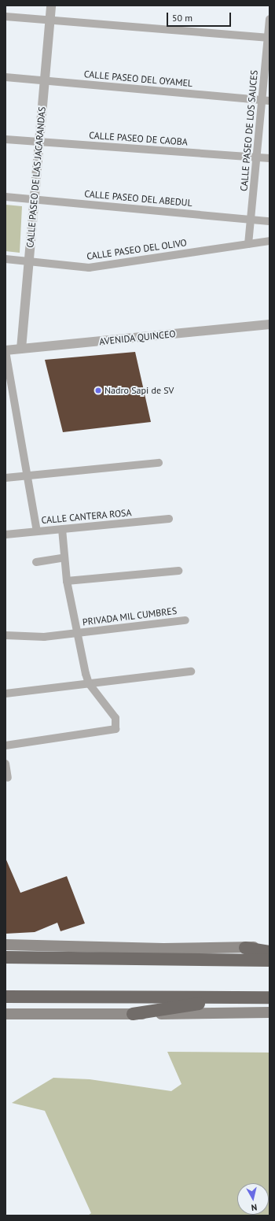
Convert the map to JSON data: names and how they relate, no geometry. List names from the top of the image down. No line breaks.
{"streets":{"street":["CALLE PASEO DEL OYAMEL","CALLE PASEO DE LOS SAUCES","CALLE PASEO DE CAOBA","CALLE PASEO DE LAS JACARANDAS","CALLE PASEO DEL ABEDUL","CALLE PASEO DEL OLIVO","AVENIDA QUINCEO","CALLE CANTERA ROSA","PRIVADA MIL CUMBRES"]},"crossings":[["CALLE PASEO DEL OYAMEL","CALLE PASEO DE LOS SAUCES"],["CALLE PASEO DEL OYAMEL","CALLE PASEO DE LAS JACARANDAS"],["CALLE PASEO DE LOS SAUCES","CALLE PASEO DE CAOBA"],["CALLE PASEO DE LOS SAUCES","CALLE PASEO DEL ABEDUL"],["CALLE PASEO DE LOS SAUCES","CALLE PASEO DEL OLIVO"],["CALLE PASEO DE CAOBA","CALLE PASEO DE LAS JACARANDAS"],["CALLE PASEO DE LAS JACARANDAS","CALLE PASEO DEL ABEDUL"],["CALLE PASEO DE LAS JACARANDAS","CALLE PASEO DEL OLIVO"],["CALLE PASEO DE LAS JACARANDAS","AVENIDA QUINCEO"]],"places":["Nadro Sapi de SV"],"scale_bar":"50 m","north":"bottom"}
